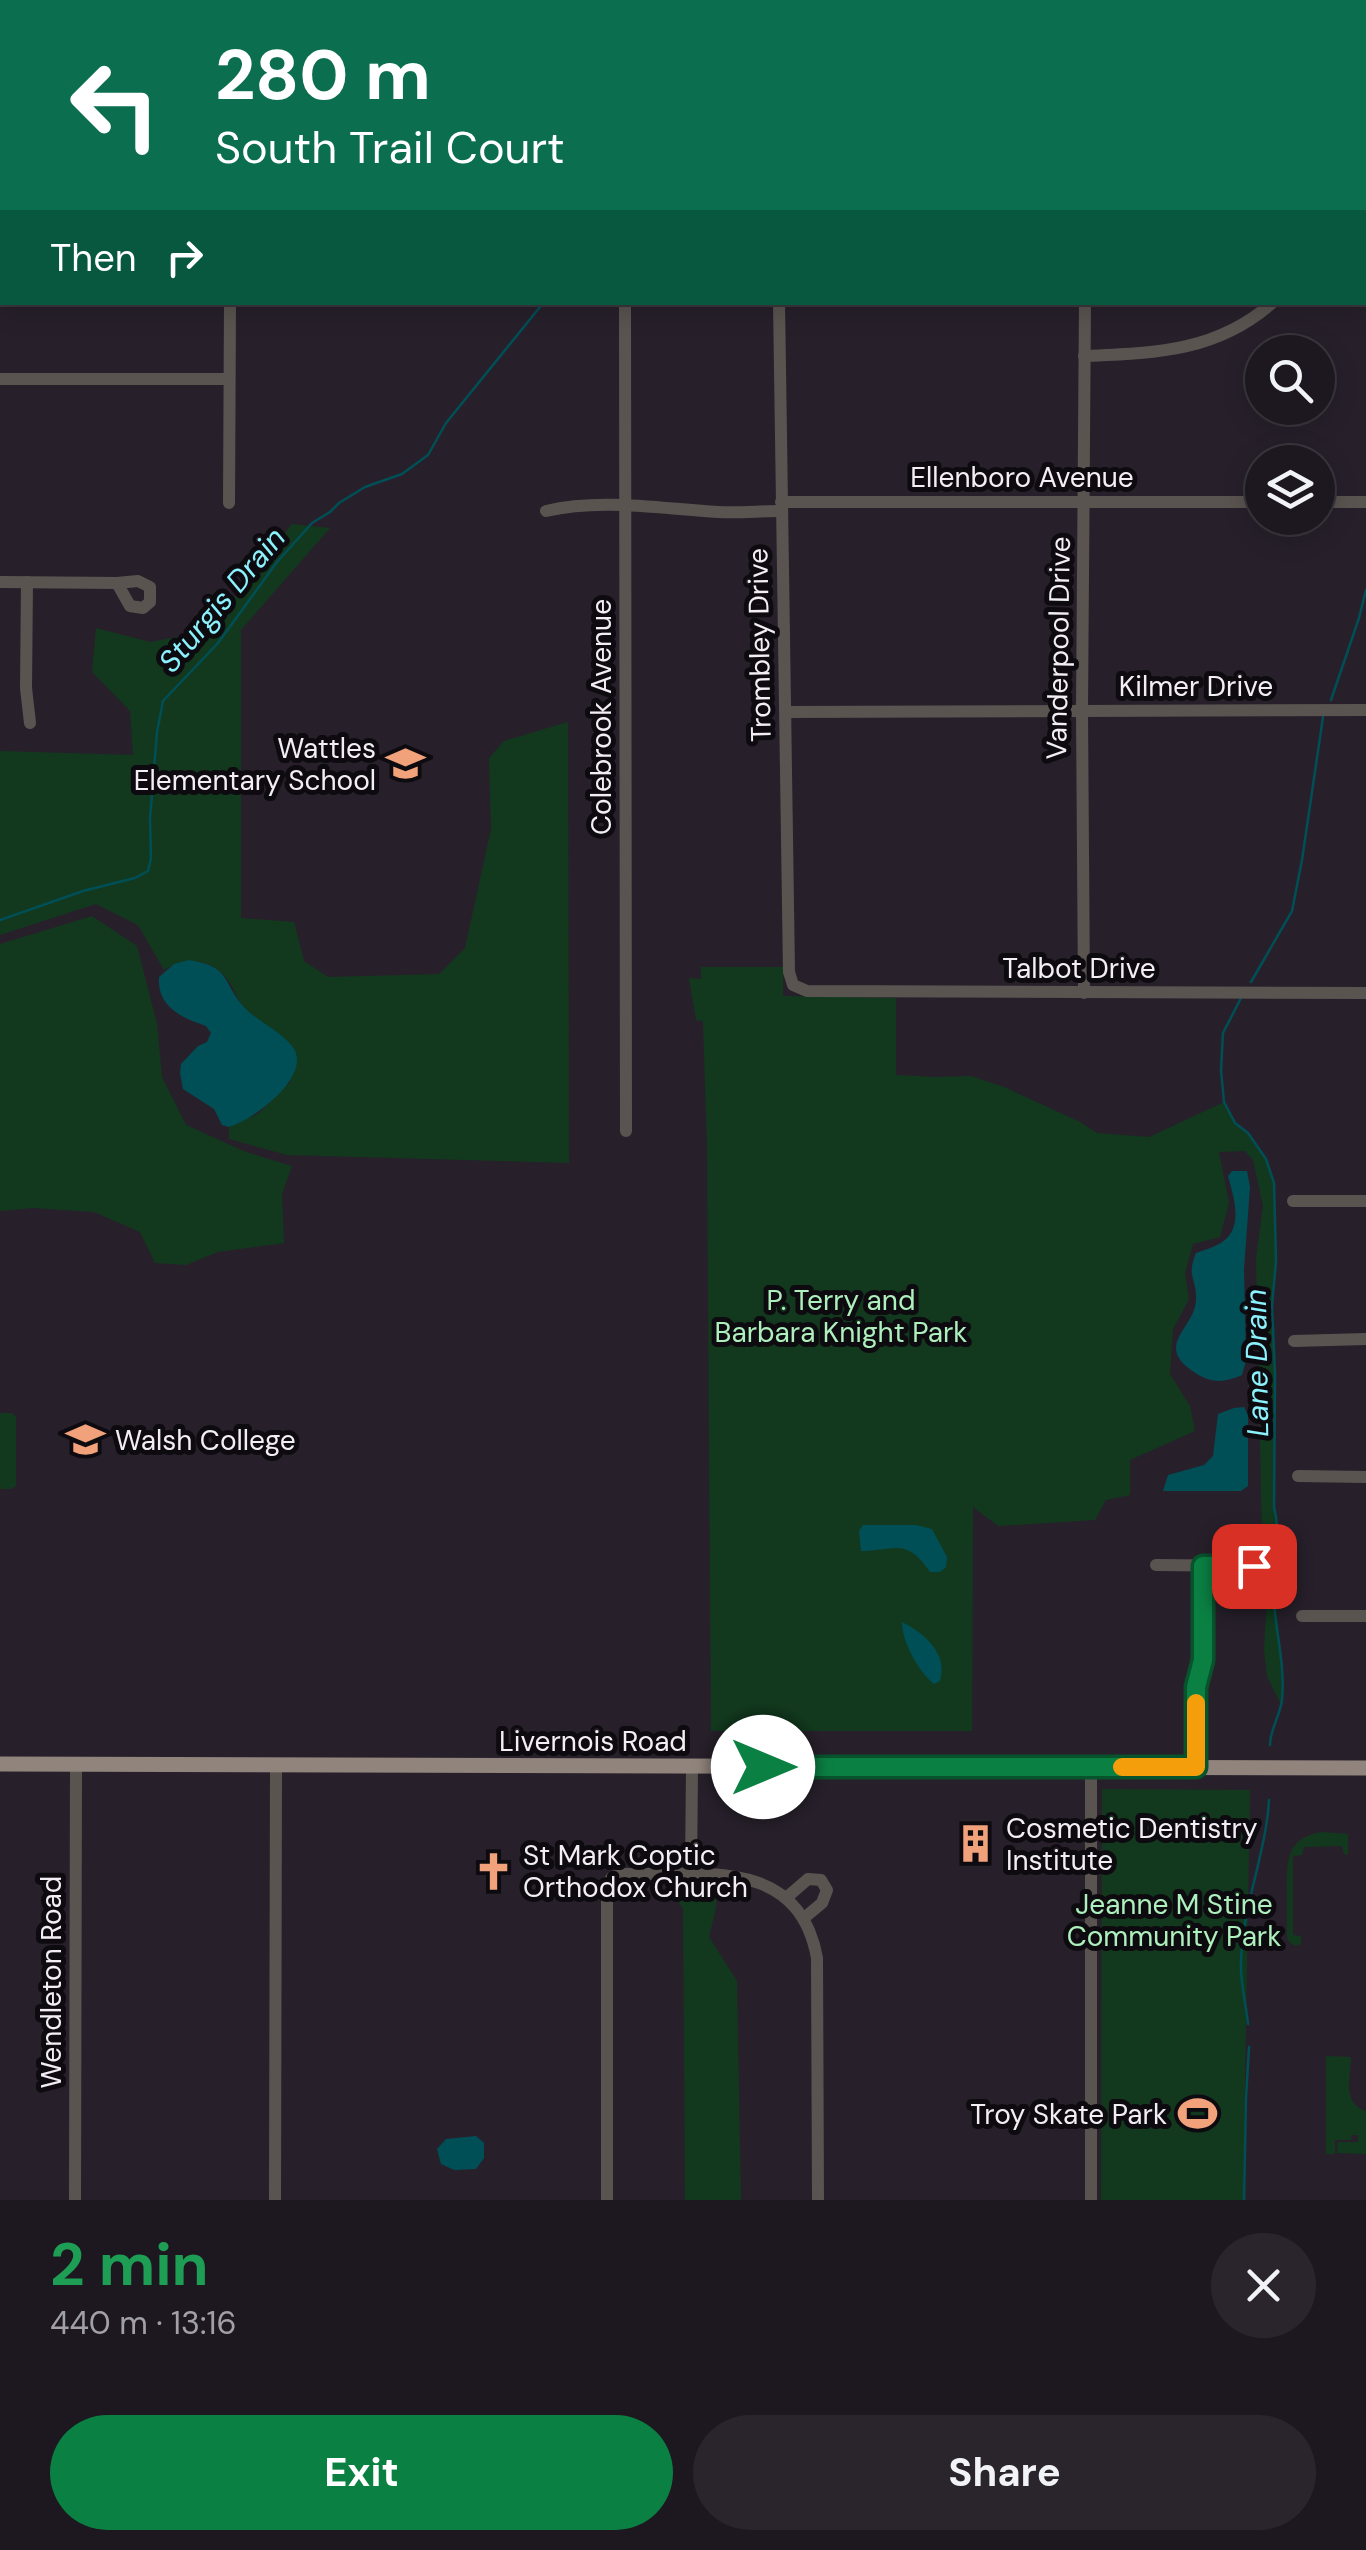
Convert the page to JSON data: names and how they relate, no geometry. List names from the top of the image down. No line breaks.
{"streets":{"main road":["Livernois Road"],"street":["Ellenboro Avenue","Trombley Drive","Vanderpool Drive","Kilmer Drive","Colebrook Avenue","Talbot Drive","Wendleton Road"]},"crossings":[["Ellenboro Avenue","Trombley Drive"],["Ellenboro Avenue","Vanderpool Drive"],["Ellenboro Avenue","Colebrook Avenue"],["Trombley Drive","Kilmer Drive"],["Trombley Drive","Talbot Drive"],["Vanderpool Drive","Kilmer Drive"],["Vanderpool Drive","Talbot Drive"],["Livernois Road","Wendleton Road"]],"water":["Sturgis Drain","Lane Drain"],"parks":["P. Terry and Barbara Knight Park","Jeanne M Stine Community Park"],"places":{"school or university":["Wattles Elementary School","Walsh College"],"building":["Cosmetic Dentistry Institute"],"church":["St Mark Coptic Orthodox Church"],"sports":["Troy Skate Park"]},"page":{"turn":["280 m","South Trail Court"],"then":"Then","heading":["2 min","440 m · 13:16"],"buttons":["Exit","Share"]}}
